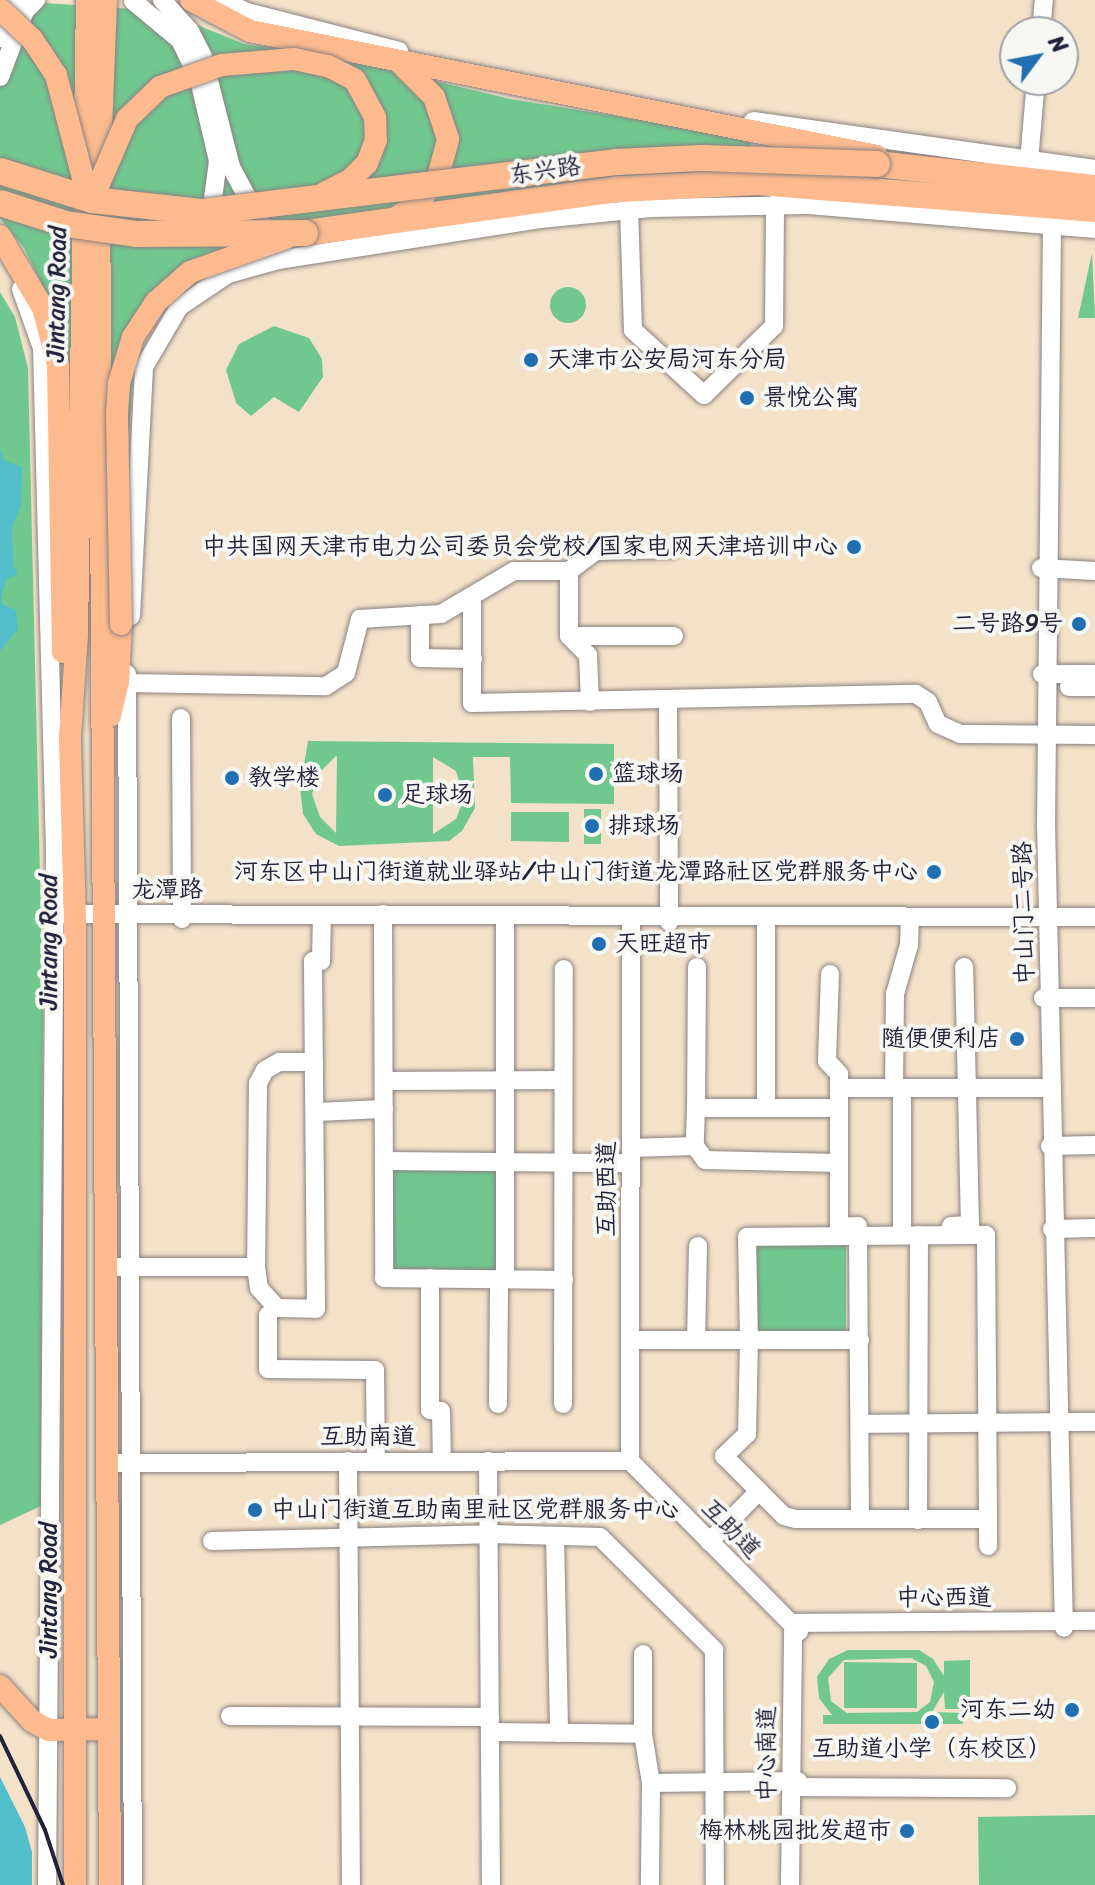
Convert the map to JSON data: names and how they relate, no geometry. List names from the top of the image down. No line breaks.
{"streets":{"highway":["东兴路"],"main road":["Jintang Road"],"street":["龙潭路","中山门二号路","互助西道","互助南道","互助道","中心西道","中心南道"]},"crossings":[["东兴路","中山门二号路"],["Jintang Road","龙潭路"],["Jintang Road","互助南道"],["龙潭路","中山门二号路"],["龙潭路","互助西道"],["中山门二号路","中心西道"],["互助西道","互助南道"],["互助西道","互助道"],["互助南道","互助道"],["互助道","中心西道"],["互助道","中心南道"],["中心西道","中心南道"]],"places":["天津市公安局河东分局","景悦公寓","中共国网天津市电力公司委员会党校/国家电网天津培训中心","二号路9号","篮球场","教学楼","足球场","排球场","河东区中山门街道就业驿站/中山门街道龙潭路社区党群服务中心","天旺超市","随便便利店","中山门街道互助南里社区党群服务中心","河东二幼","互助道小学（东校区）","梅林桃园批发超市"],"north":"top right"}
